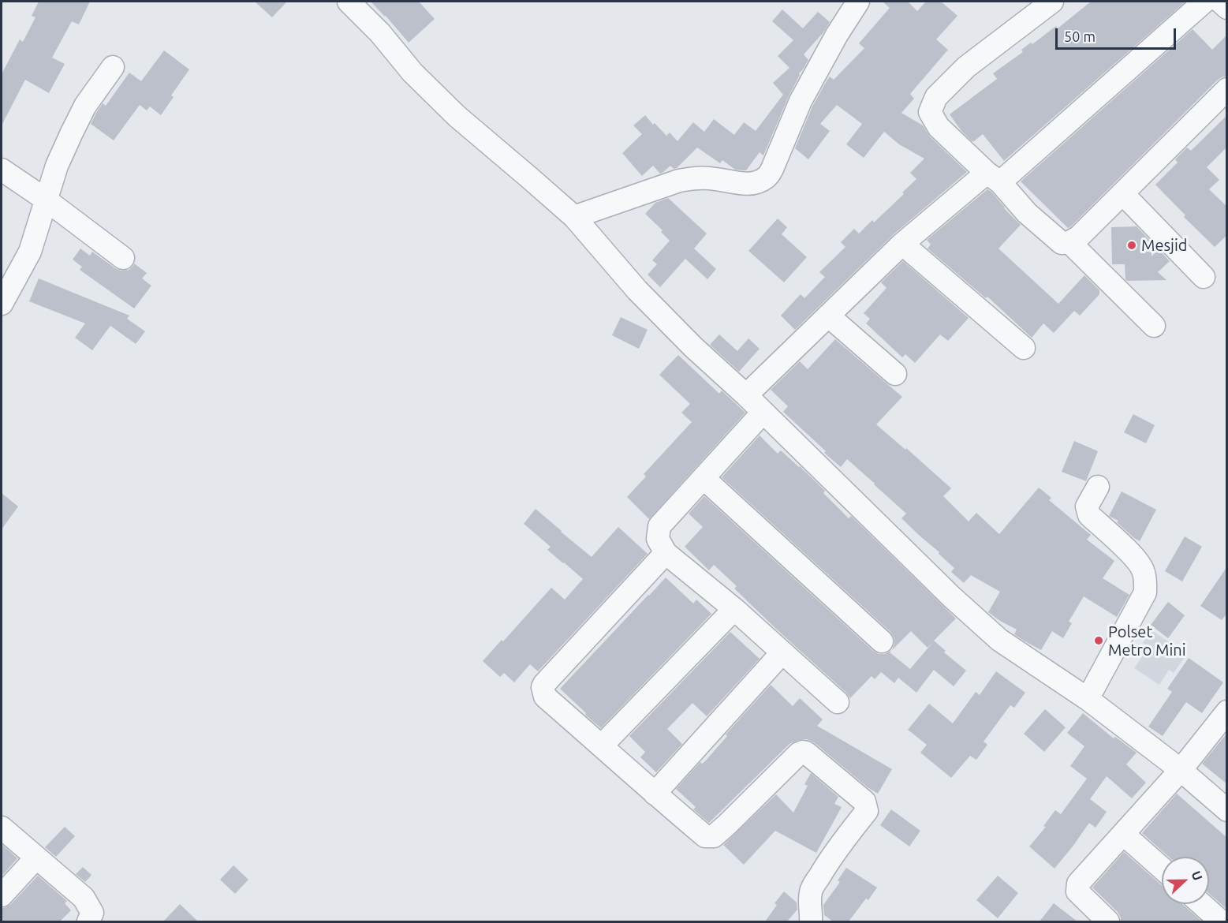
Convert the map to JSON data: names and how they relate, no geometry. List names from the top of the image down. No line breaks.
{"places":["Mesjid","Polset Metro Mini"],"scale_bar":"50 m","north":"right"}
